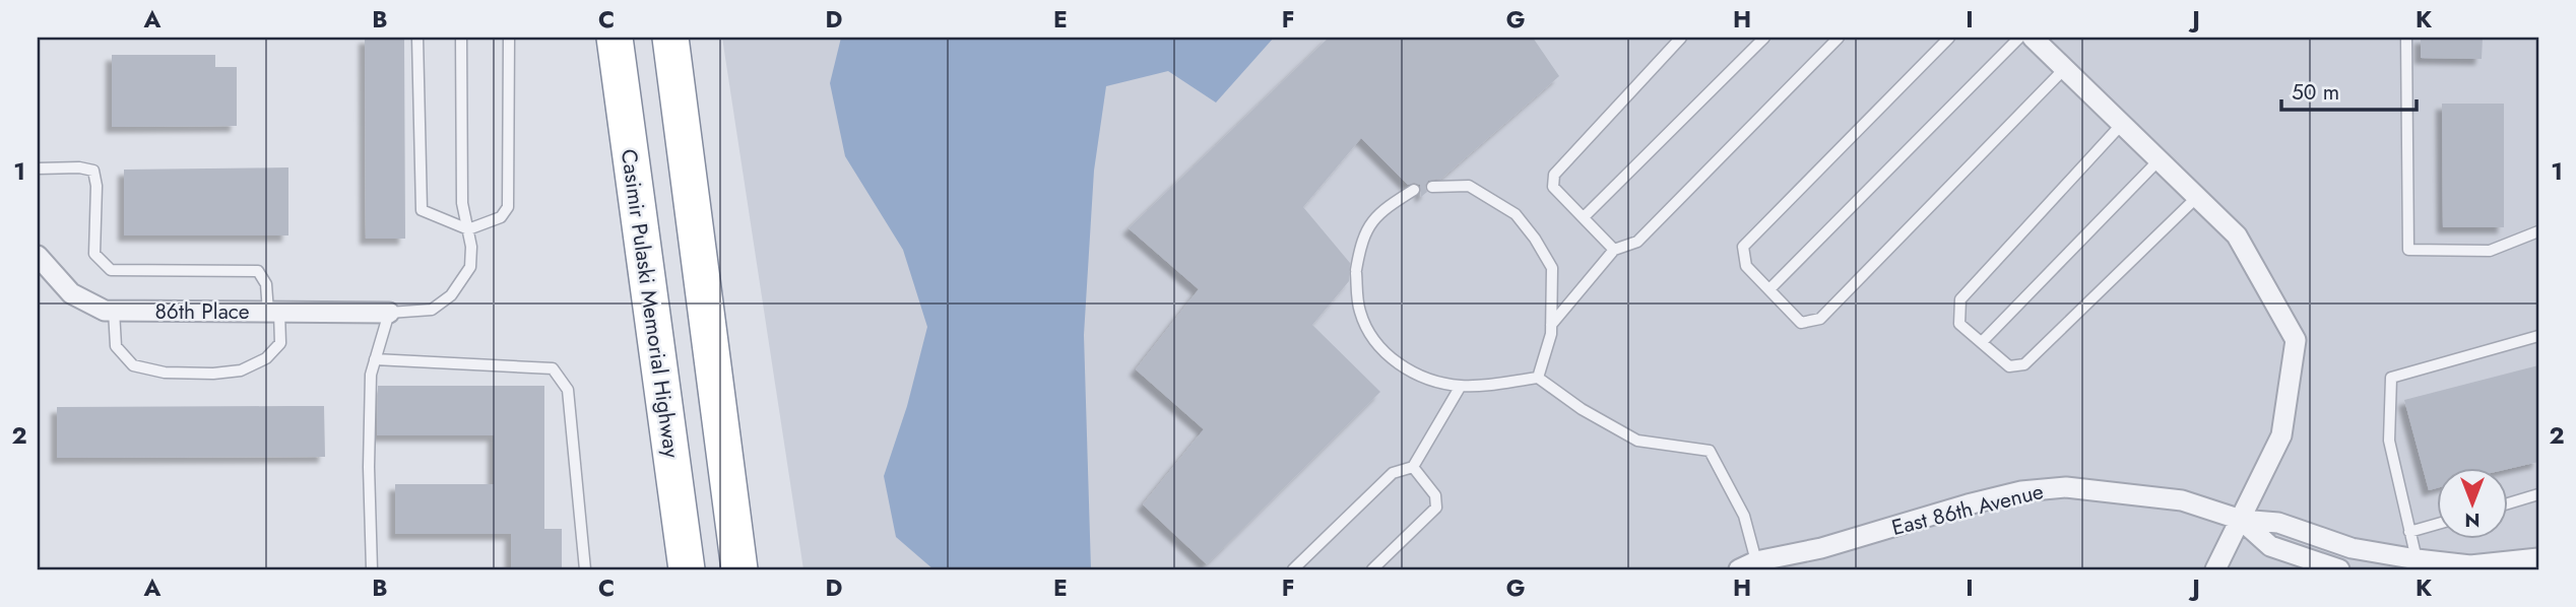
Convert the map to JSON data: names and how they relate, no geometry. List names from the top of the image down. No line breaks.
{"streets":{"highway":["Casimir Pulaski Memorial Highway"],"street":["86th Place","East 86th Avenue"]},"scale_bar":"50 m","north":"bottom","grid":{"columns":["A","B","C","D","E","F","G","H","I","J","K"],"rows":["1","2"]}}
